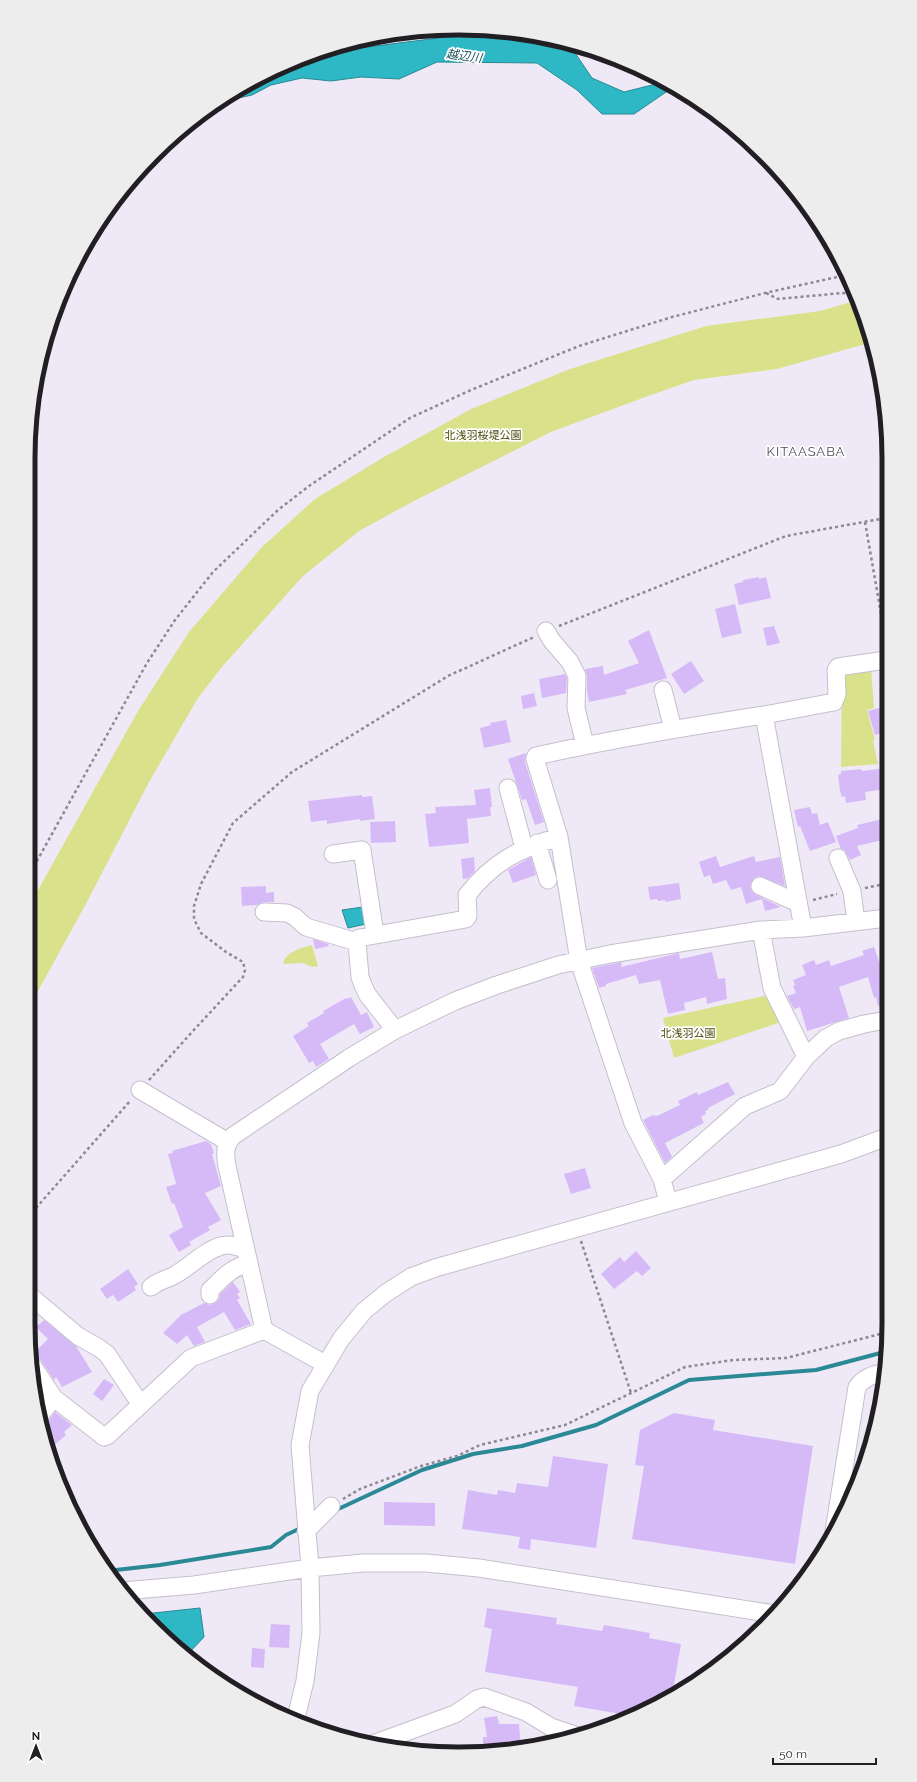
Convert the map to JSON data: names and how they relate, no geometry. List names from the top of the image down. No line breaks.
{"districts":["KITAASABA"],"water":["越辺川"],"parks":["北浅羽桜堤公園","北浅羽公園"],"scale_bar":"50 m","north":"top"}
